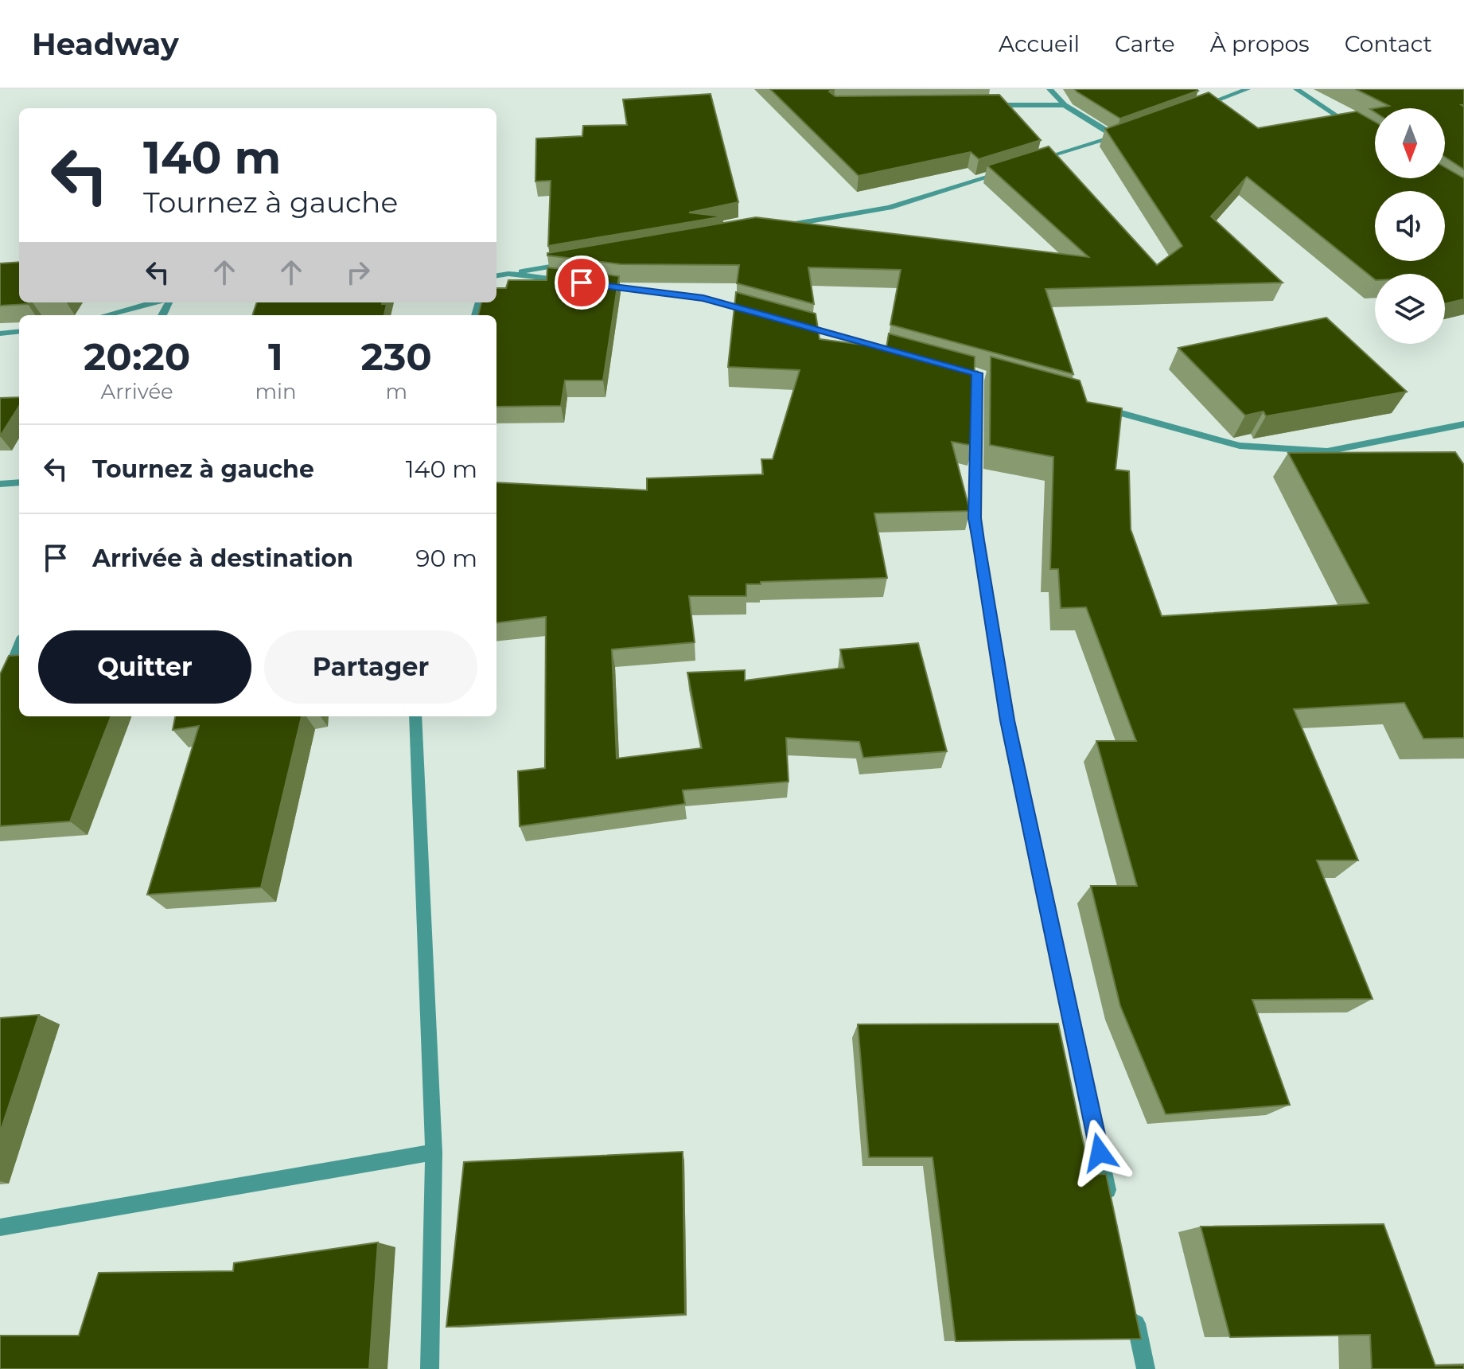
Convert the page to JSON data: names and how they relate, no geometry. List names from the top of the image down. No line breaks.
{"north":"bottom","page":{"header":"Headway","nav":["Accueil","Carte","À propos","Contact"],"turn":["140 m","Tournez à gauche"],"eta":["20:20","Arrivée","1","min","230","m"],"list":[{"name":"Tournez à gauche","value":"140 m"},{"name":"Arrivée à destination","value":"90 m"}],"buttons":["Quitter","Partager"]}}
